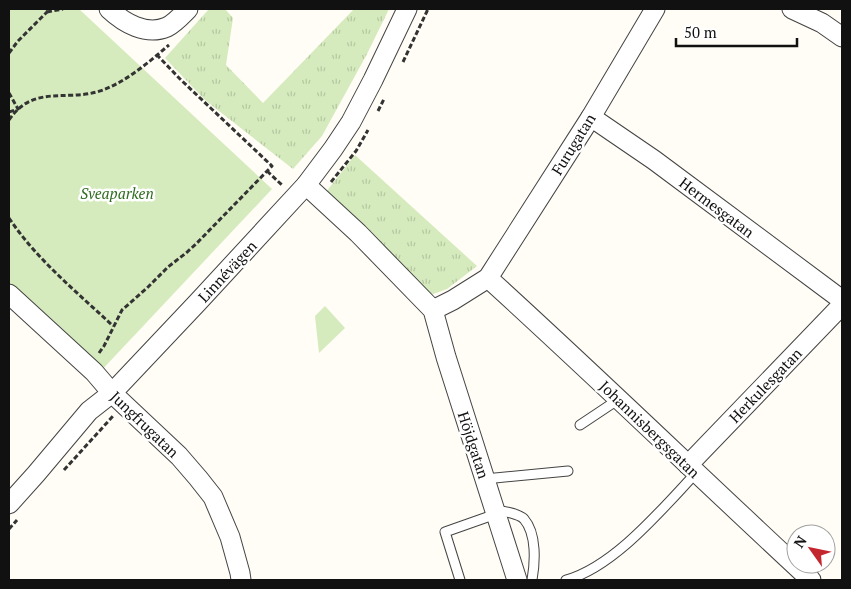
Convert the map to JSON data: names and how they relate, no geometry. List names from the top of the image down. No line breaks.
{"streets":{"street":["Furugatan","Hermesgatan","Linnévägen","Herkulesgatan","Jungfrugatan","Johannisbergsgatan","Höjdgatan"]},"crossings":[["Furugatan","Hermesgatan"],["Furugatan","Johannisbergsgatan"],["Linnévägen","Jungfrugatan"],["Linnévägen","Höjdgatan"],["Herkulesgatan","Johannisbergsgatan"]],"parks":["Sveaparken"],"scale_bar":"50 m","north":"top left"}
